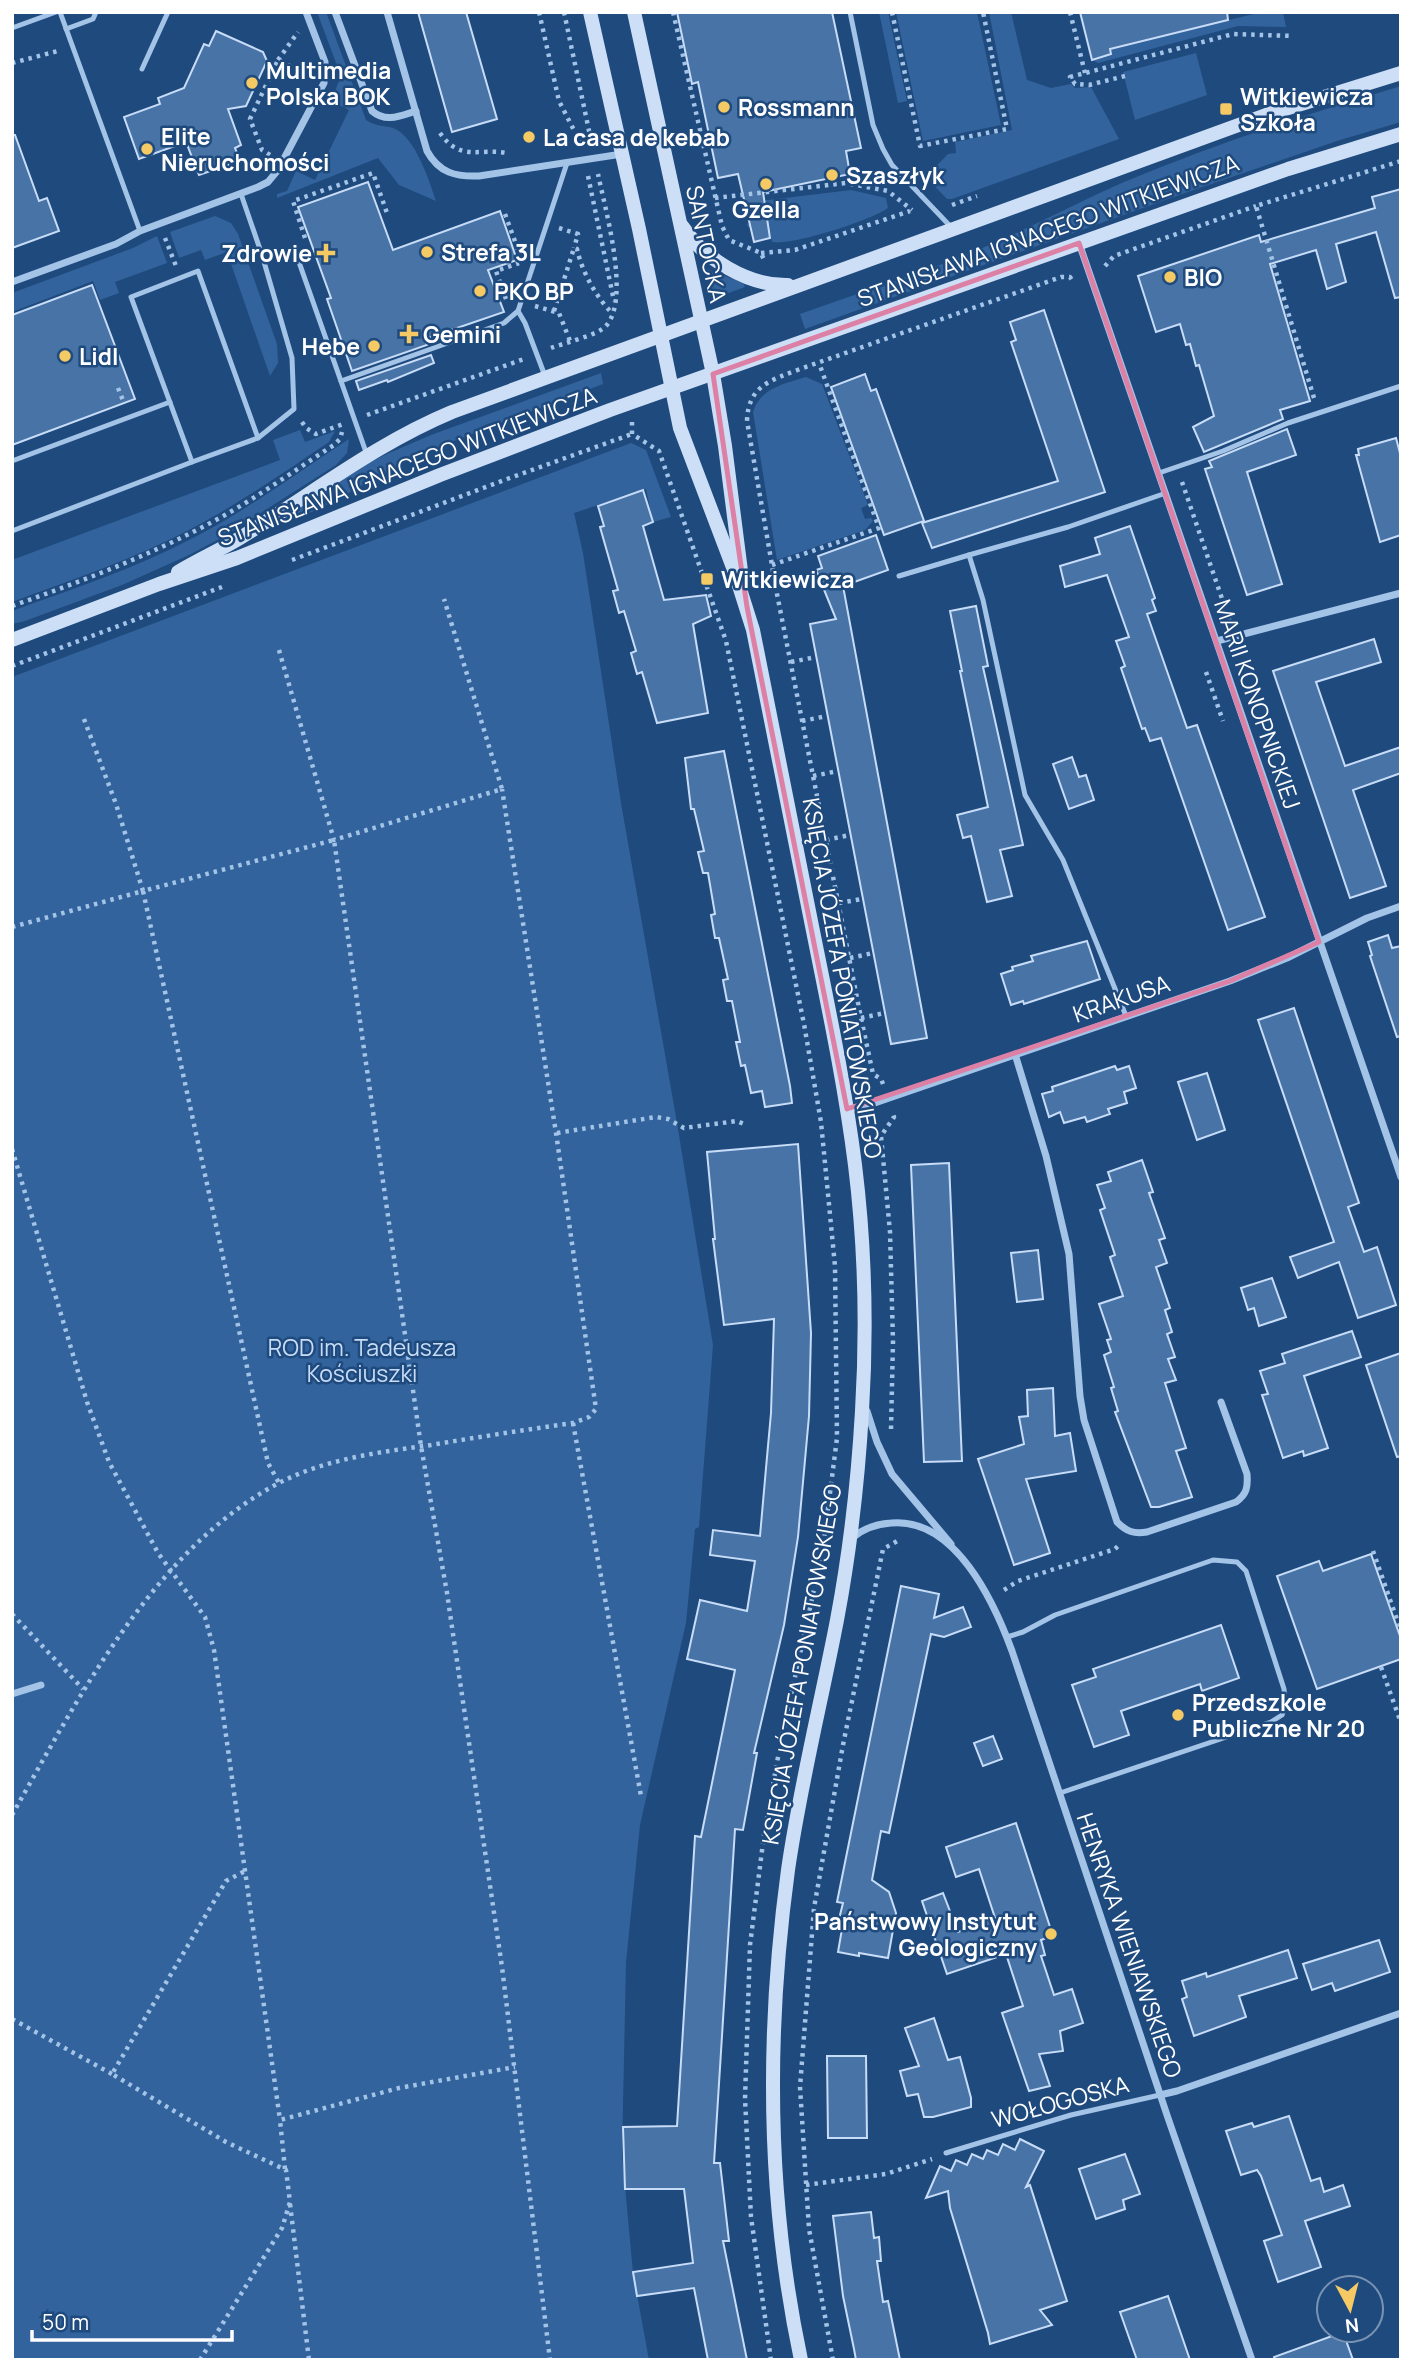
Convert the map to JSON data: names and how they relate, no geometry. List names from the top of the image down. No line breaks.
{"streets":{"street":["STANISŁAWA IGNACEGO WITKIEWICZA","SANTOCKA","MARII KONOPNICKIEJ","KSIĘCIA JÓZEFA PONIATOWSKIEGO","KRAKUSA","HENRYKA WIENIAWSKIEGO","WOŁOGOSKA"]},"crossings":[["STANISŁAWA IGNACEGO WITKIEWICZA","SANTOCKA"],["STANISŁAWA IGNACEGO WITKIEWICZA","MARII KONOPNICKIEJ"],["STANISŁAWA IGNACEGO WITKIEWICZA","KSIĘCIA JÓZEFA PONIATOWSKIEGO"],["MARII KONOPNICKIEJ","KRAKUSA"],["KSIĘCIA JÓZEFA PONIATOWSKIEGO","KRAKUSA"],["KSIĘCIA JÓZEFA PONIATOWSKIEGO","HENRYKA WIENIAWSKIEGO"],["HENRYKA WIENIAWSKIEGO","WOŁOGOSKA"]],"parks":["ROD im. Tadeusza Kościuszki"],"places":{"other":["Multimedia Polska BOK","Rossmann","La casa de kebab","Elite Nieruchomości","Szaszłyk","Gzella","Strefa 3L","BIO","PKO BP","Hebe","Lidl","Przedszkole Publiczne Nr 20","Państwowy Instytut Geologiczny"],"transit":["Witkiewicza Szkoła","Witkiewicza"],"health":["Zdrowie","Gemini"]},"scale_bar":"50 m","north":"bottom"}
